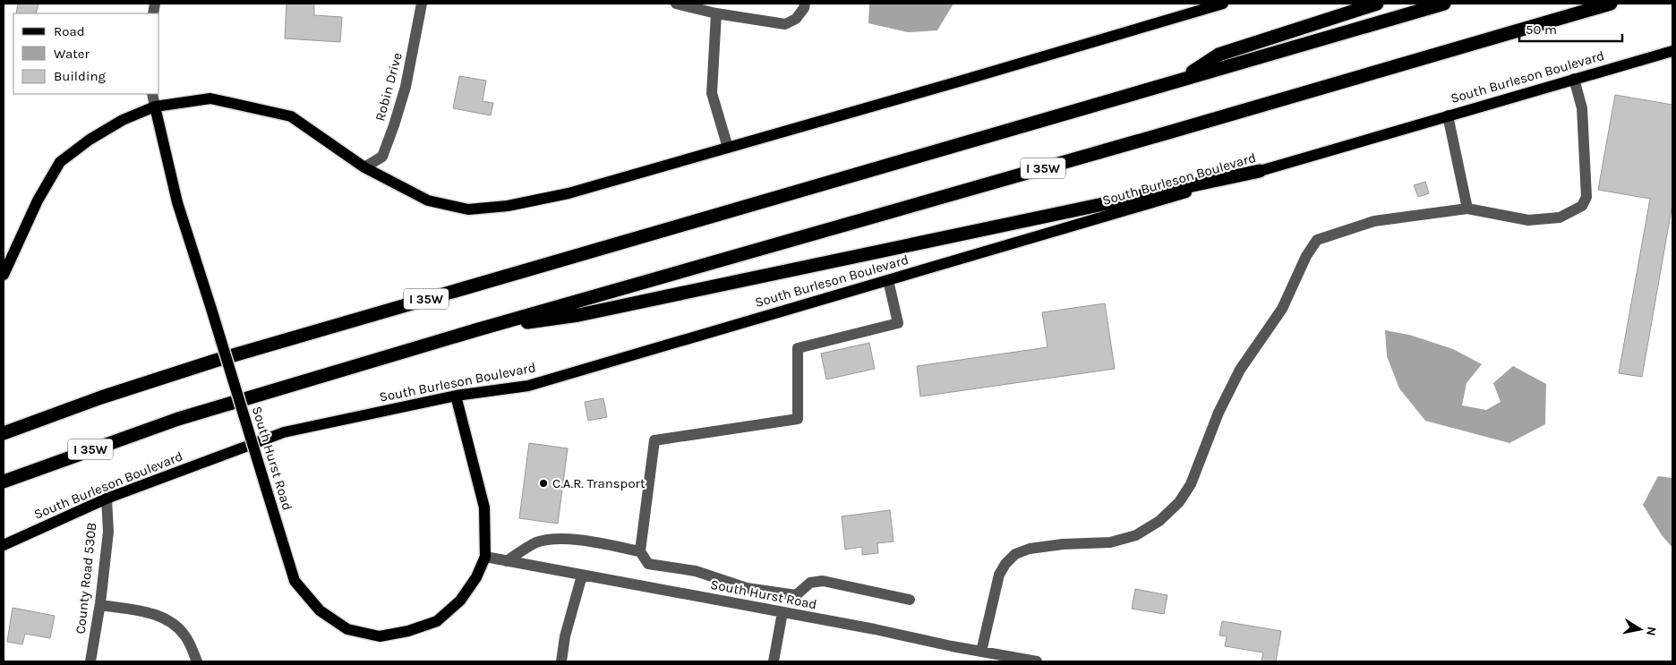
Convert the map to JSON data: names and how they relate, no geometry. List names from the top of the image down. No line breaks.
{"streets":{"highway":["I 35W"],"main road":["South Burleson Boulevard","South Hurst Road"],"street":["Robin Drive","County Road 530B"]},"crossings":[["South Burleson Boulevard","South Hurst Road"],["South Burleson Boulevard","County Road 530B"]],"places":["C.A.R. Transport"],"legend":["Road","Water","Building"],"scale_bar":"50 m","north":"right"}
